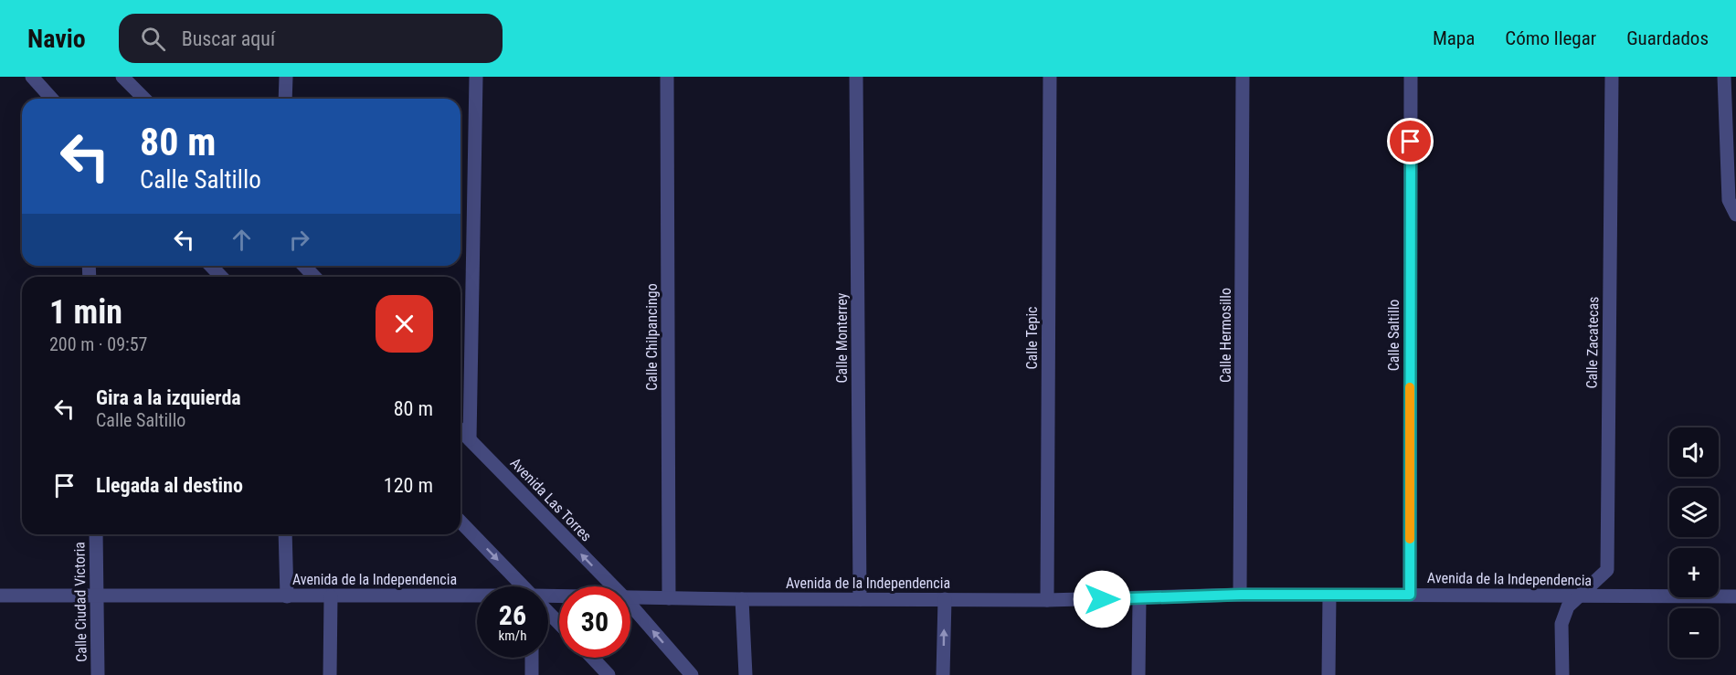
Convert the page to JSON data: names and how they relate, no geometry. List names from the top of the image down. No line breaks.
{"streets":{"street":["Calle Hermosillo","Calle Saltillo","Calle Chilpancingo","Calle Monterrey","Calle Tepic","Calle Zacatecas","Avenida Las Torres","Avenida de la Independencia","Calle Ciudad Victoria"]},"crossings":[["Calle Hermosillo","Avenida de la Independencia"],["Calle Saltillo","Avenida de la Independencia"],["Calle Chilpancingo","Avenida de la Independencia"],["Calle Monterrey","Avenida de la Independencia"],["Calle Tepic","Avenida de la Independencia"],["Calle Zacatecas","Avenida de la Independencia"],["Avenida de la Independencia","Calle Ciudad Victoria"]],"page":{"header":"Navio","search":"Buscar aquí","nav":["Mapa","Cómo llegar","Guardados"],"turn":["80 m","Calle Saltillo"],"heading":["1 min","200 m · 09:57"],"list":[{"name":"Gira a la izquierda","note":"Calle Saltillo","value":"80 m"},{"name":"Llegada al destino","value":"120 m"}],"map_buttons":["+","−"],"speed":"26 km/h","limit":"30"}}
